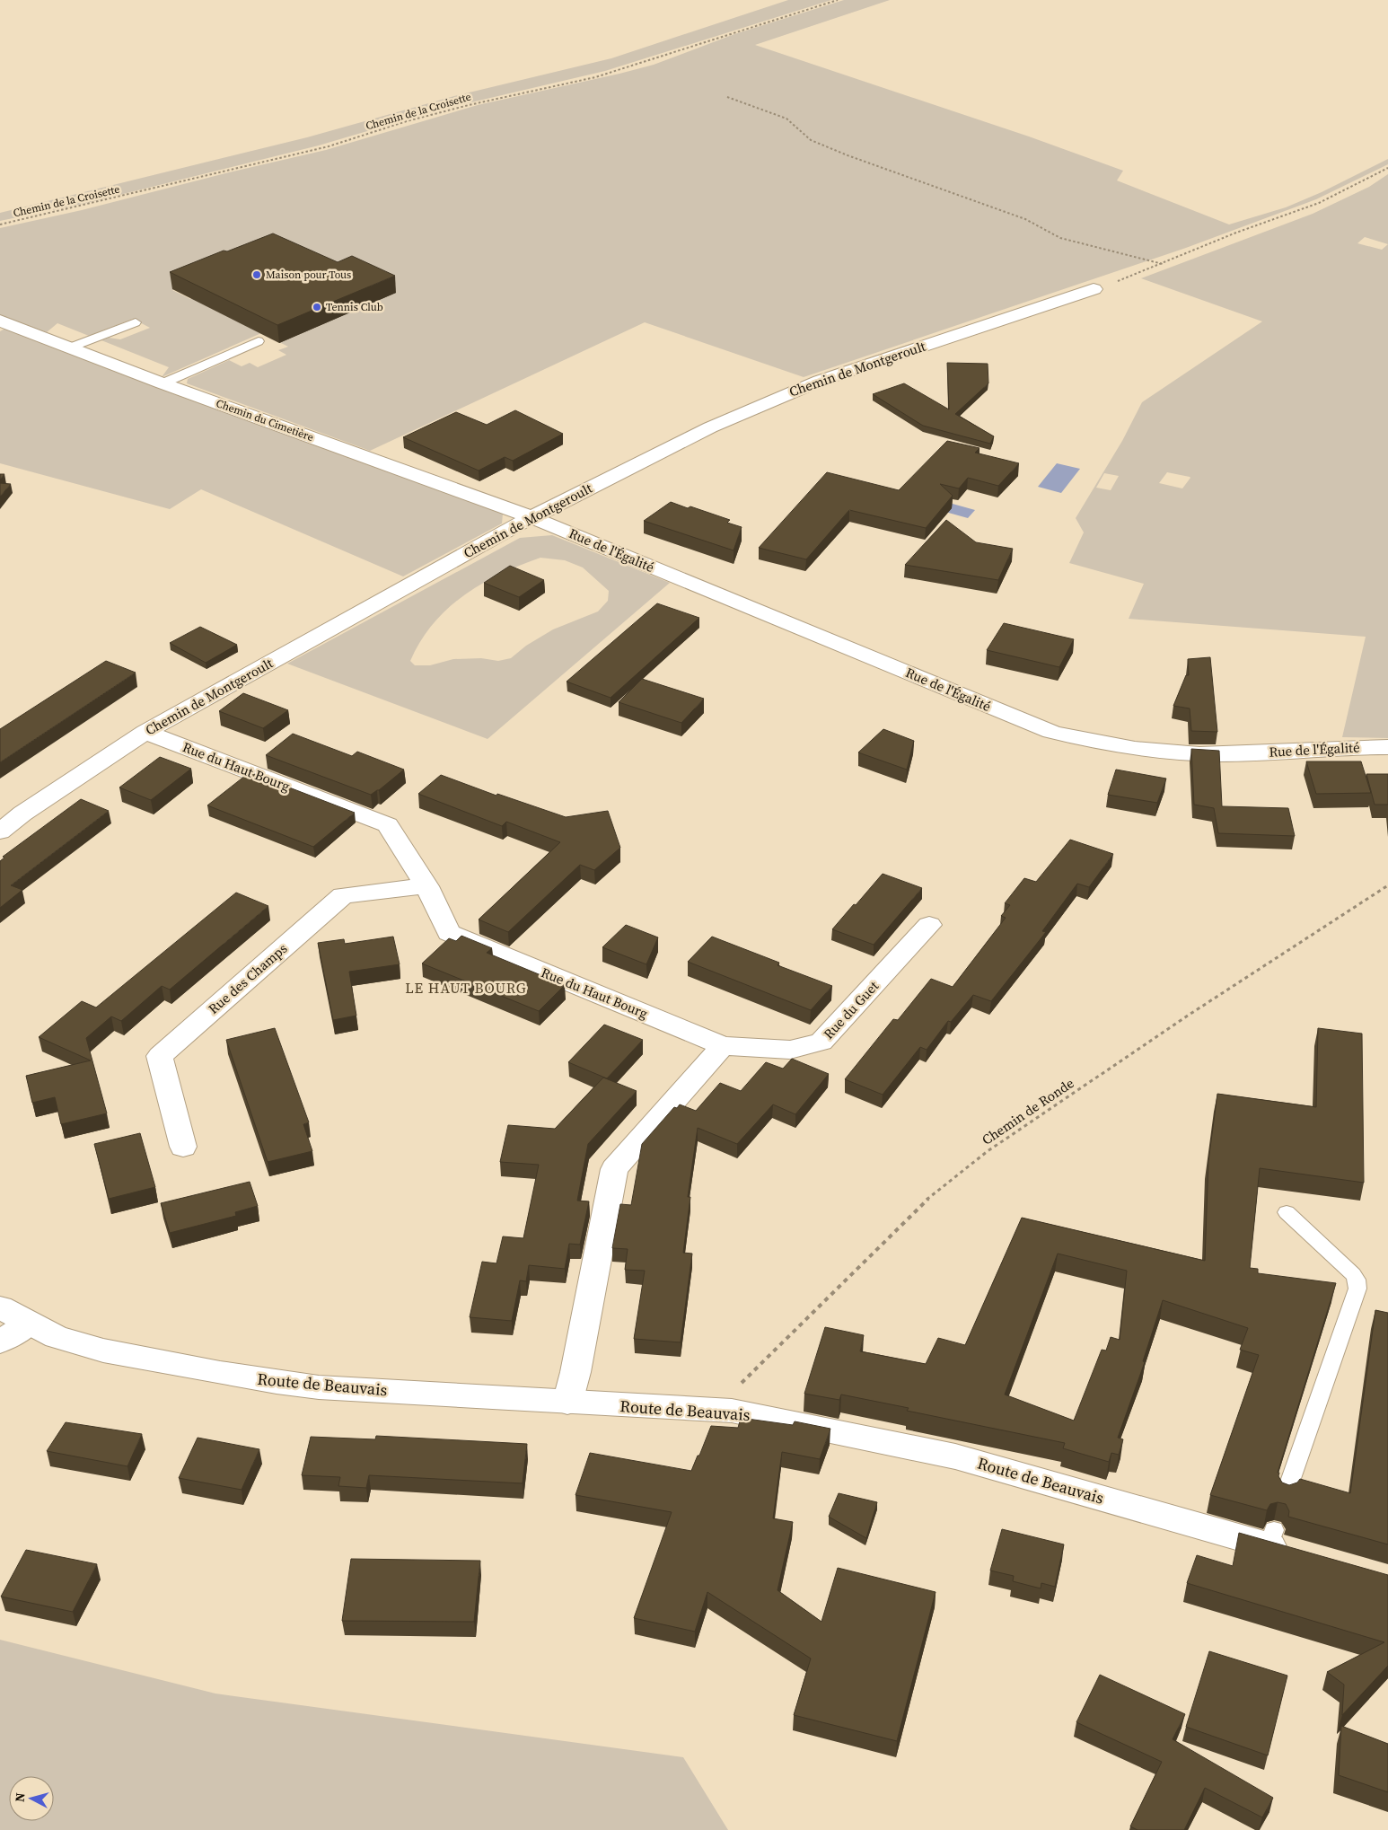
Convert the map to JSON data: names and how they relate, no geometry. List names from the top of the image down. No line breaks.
{"streets":{"street":["Chemin de Montgeroult","Chemin du Cimetière","Rue de l'Égalité","Rue du Haut Bourg","Rue des Champs","Rue du Guet","Route de Beauvais"],"path":["Chemin de la Croisette","Chemin de Ronde"]},"crossings":[["Chemin de Montgeroult","Chemin du Cimetière"],["Chemin de Montgeroult","Rue de l'Égalité"],["Chemin de Montgeroult","Rue du Haut Bourg"],["Chemin du Cimetière","Rue de l'Égalité"],["Rue du Haut Bourg","Rue des Champs"],["Rue du Haut Bourg","Rue du Guet"],["Chemin de Ronde","Route de Beauvais"]],"districts":["LE HAUT BOURG"],"places":["Maison pour Tous","Tennis Club"],"north":"left"}
